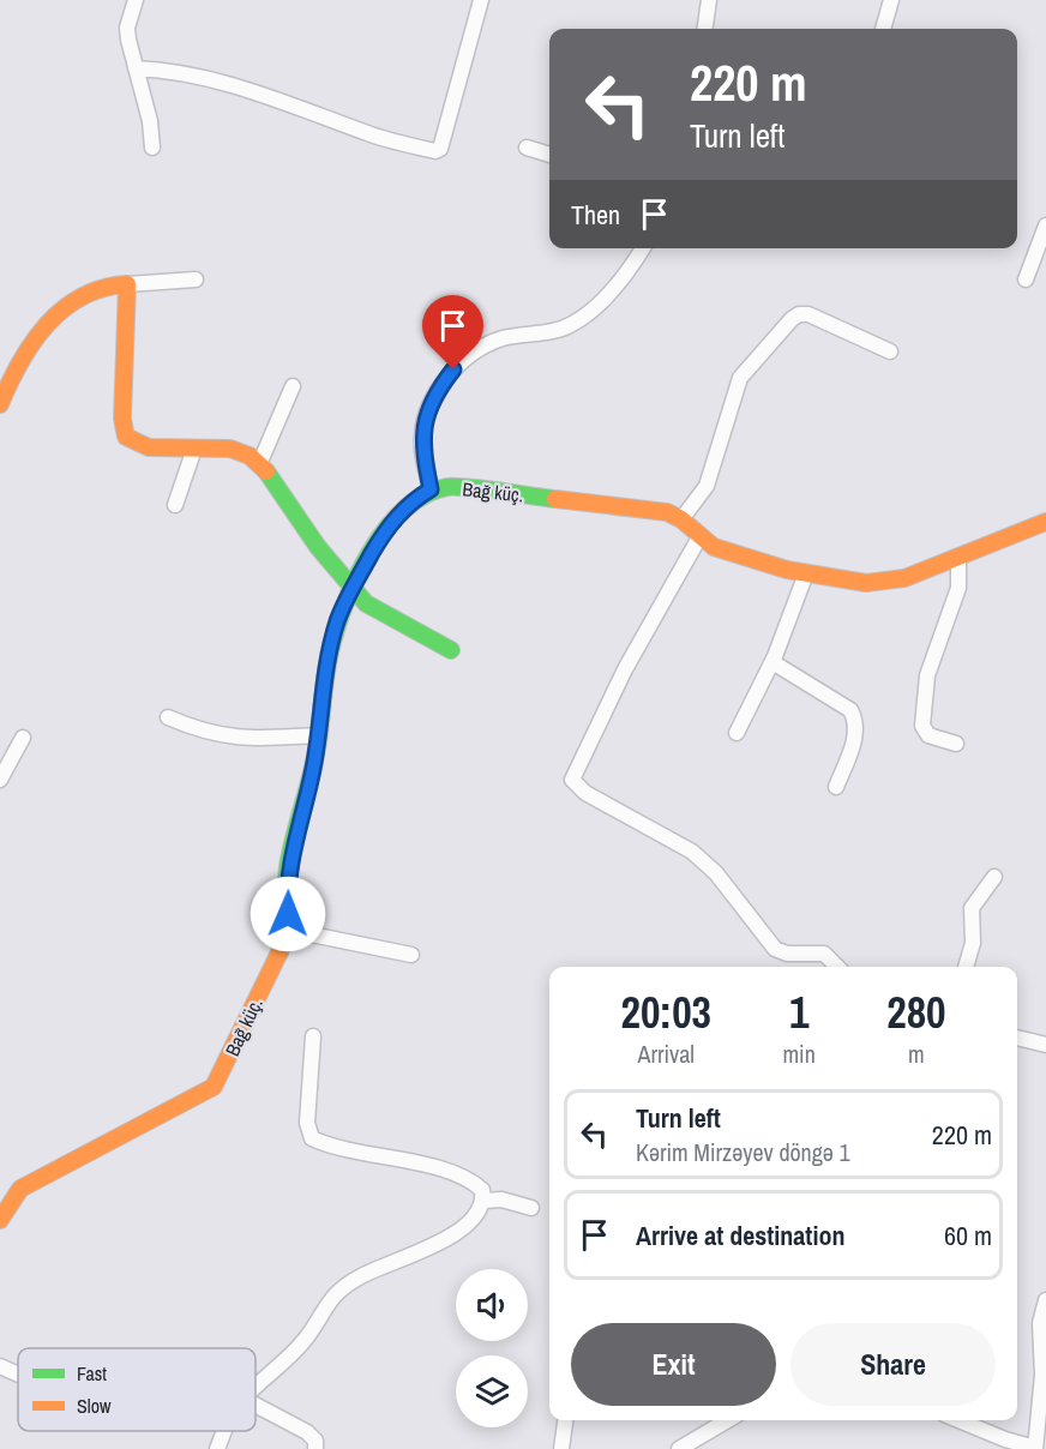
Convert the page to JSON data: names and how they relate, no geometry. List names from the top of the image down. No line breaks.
{"streets":{"street":["Bağ küç."]},"legend":["Fast","Slow"],"page":{"turn":["220 m","Turn left"],"then":"Then","eta":["20:03","Arrival","1","min","280","m"],"list":[{"name":"Turn left","note":"Kərim Mirzəyev döngə 1","value":"220 m"},{"name":"Arrive at destination","value":"60 m"}],"buttons":["Exit","Share"]}}
